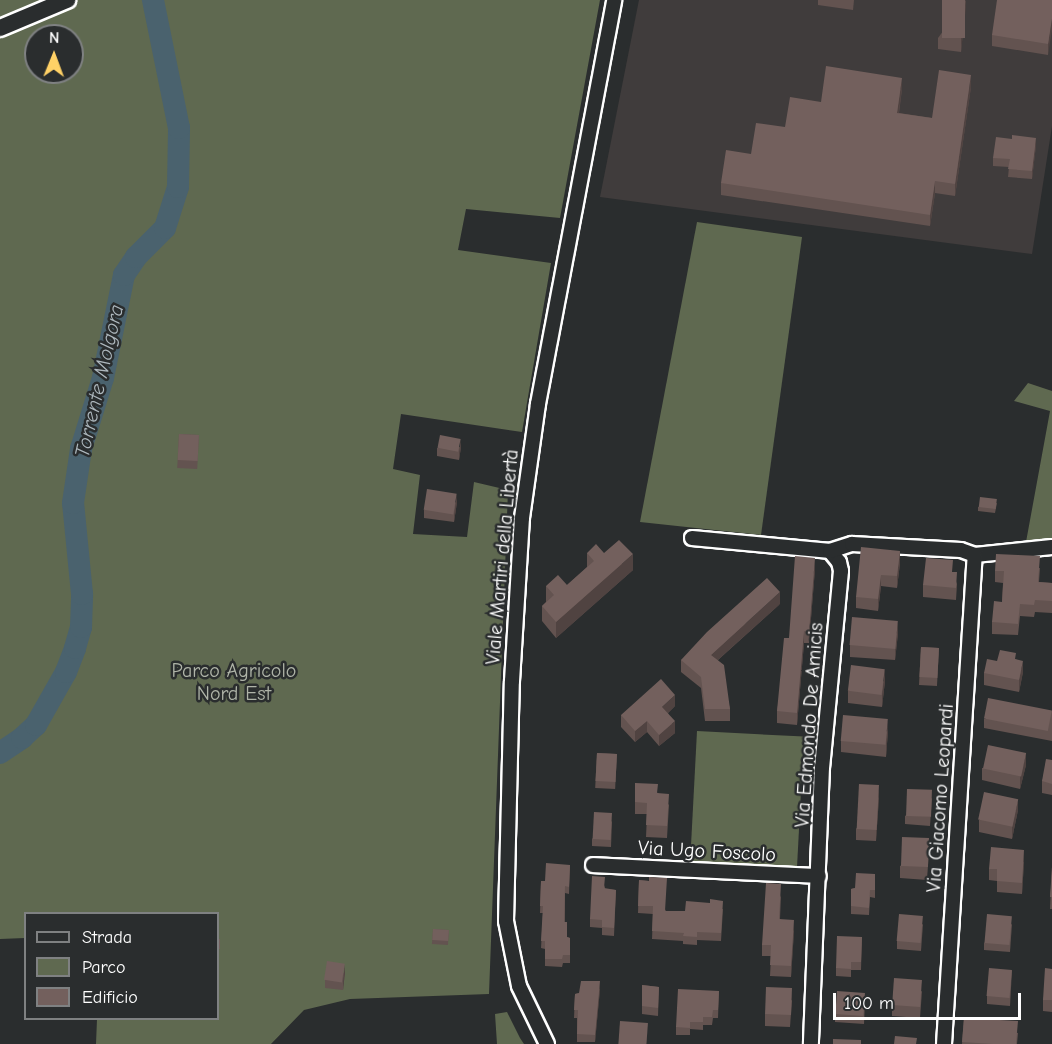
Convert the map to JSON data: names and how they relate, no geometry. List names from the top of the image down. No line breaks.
{"streets":{"street":["Viale Martiri della Libertà","Via Edmondo De Amicis","Via Giacomo Leopardi","Via Ugo Foscolo"]},"crossings":[["Via Edmondo De Amicis","Via Ugo Foscolo"]],"water":["Torrente Molgora"],"parks":["Parco Agricolo Nord Est"],"legend":["Strada","Parco","Edificio"],"scale_bar":"100 m","north":"top"}
